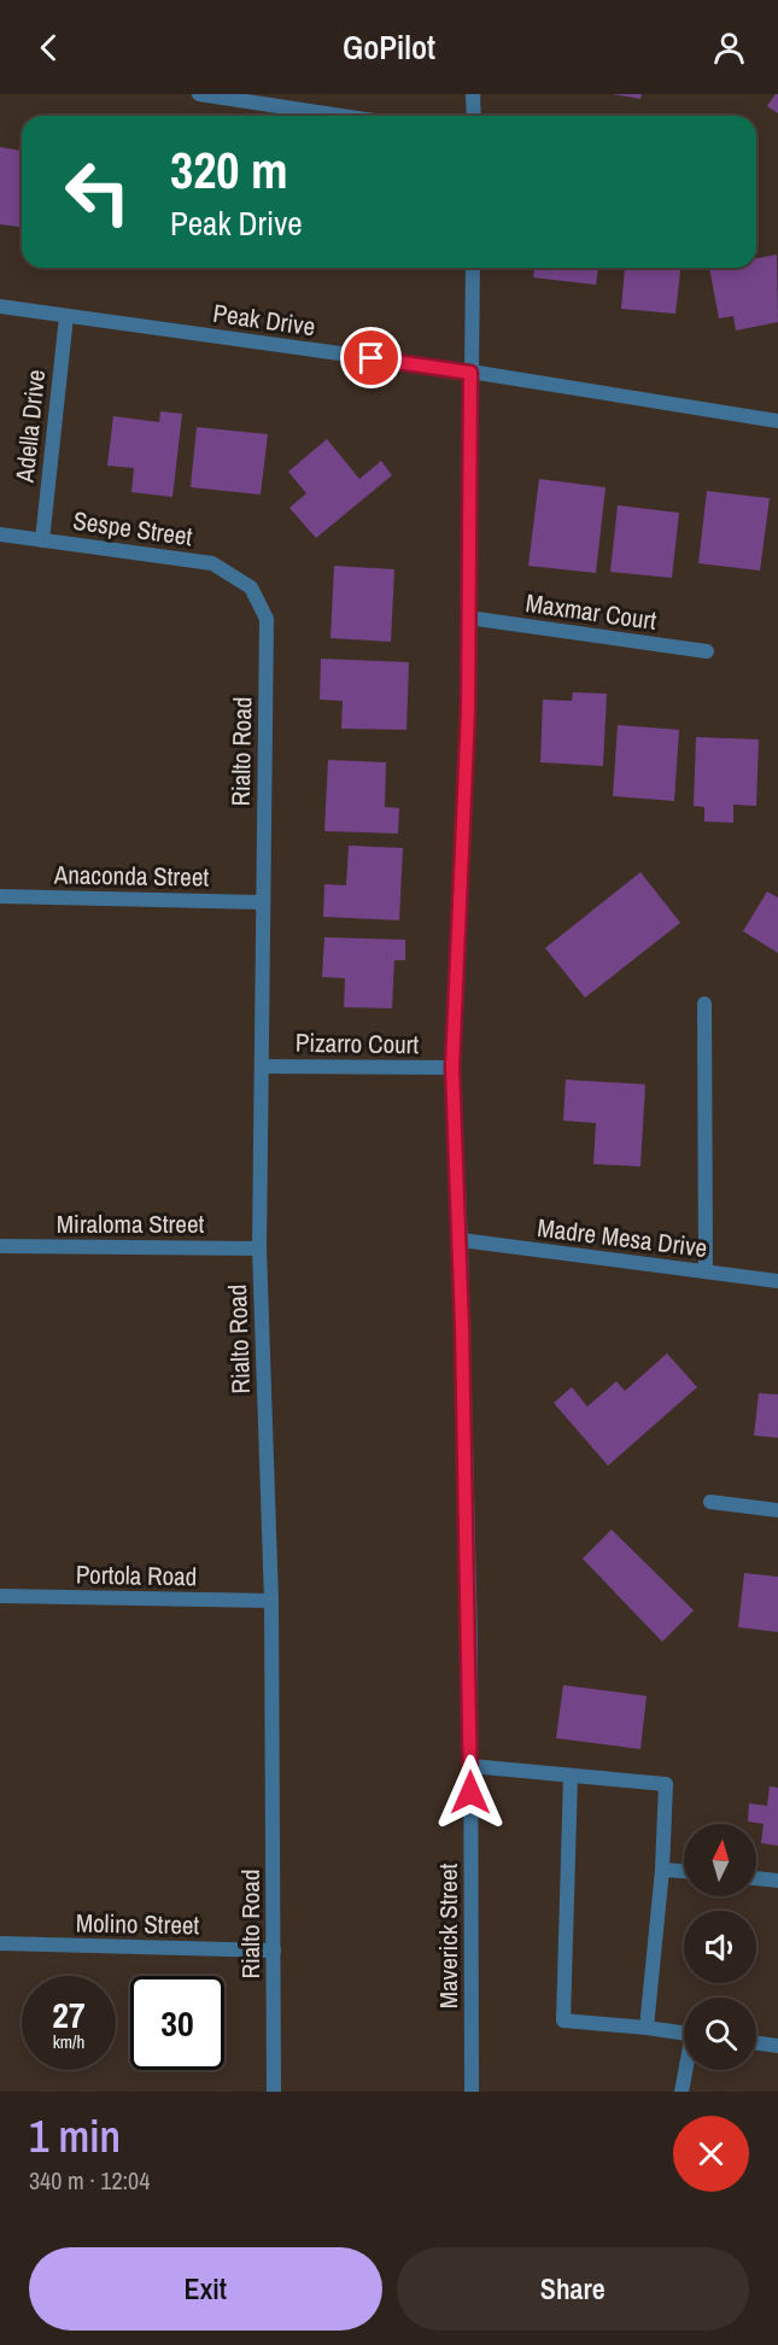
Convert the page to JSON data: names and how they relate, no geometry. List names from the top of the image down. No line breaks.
{"streets":{"street":["Peak Drive","Adella Drive","Sespe Street","Maxmar Court","Rialto Road","Anaconda Street","Pizarro Court","Miraloma Street","Madre Mesa Drive","Portola Road","Molino Street","Maverick Street"]},"crossings":[["Peak Drive","Adella Drive"],["Peak Drive","Maverick Street"],["Adella Drive","Sespe Street"],["Sespe Street","Rialto Road"],["Maxmar Court","Maverick Street"],["Rialto Road","Anaconda Street"],["Rialto Road","Pizarro Court"],["Rialto Road","Miraloma Street"],["Rialto Road","Portola Road"],["Rialto Road","Molino Street"],["Pizarro Court","Maverick Street"],["Madre Mesa Drive","Maverick Street"]],"north":"top","page":{"header":"GoPilot","turn":["320 m","Peak Drive"],"speed":"27 km/h","limit":"30","heading":["1 min","340 m · 12:04"],"buttons":["Exit","Share"]}}
